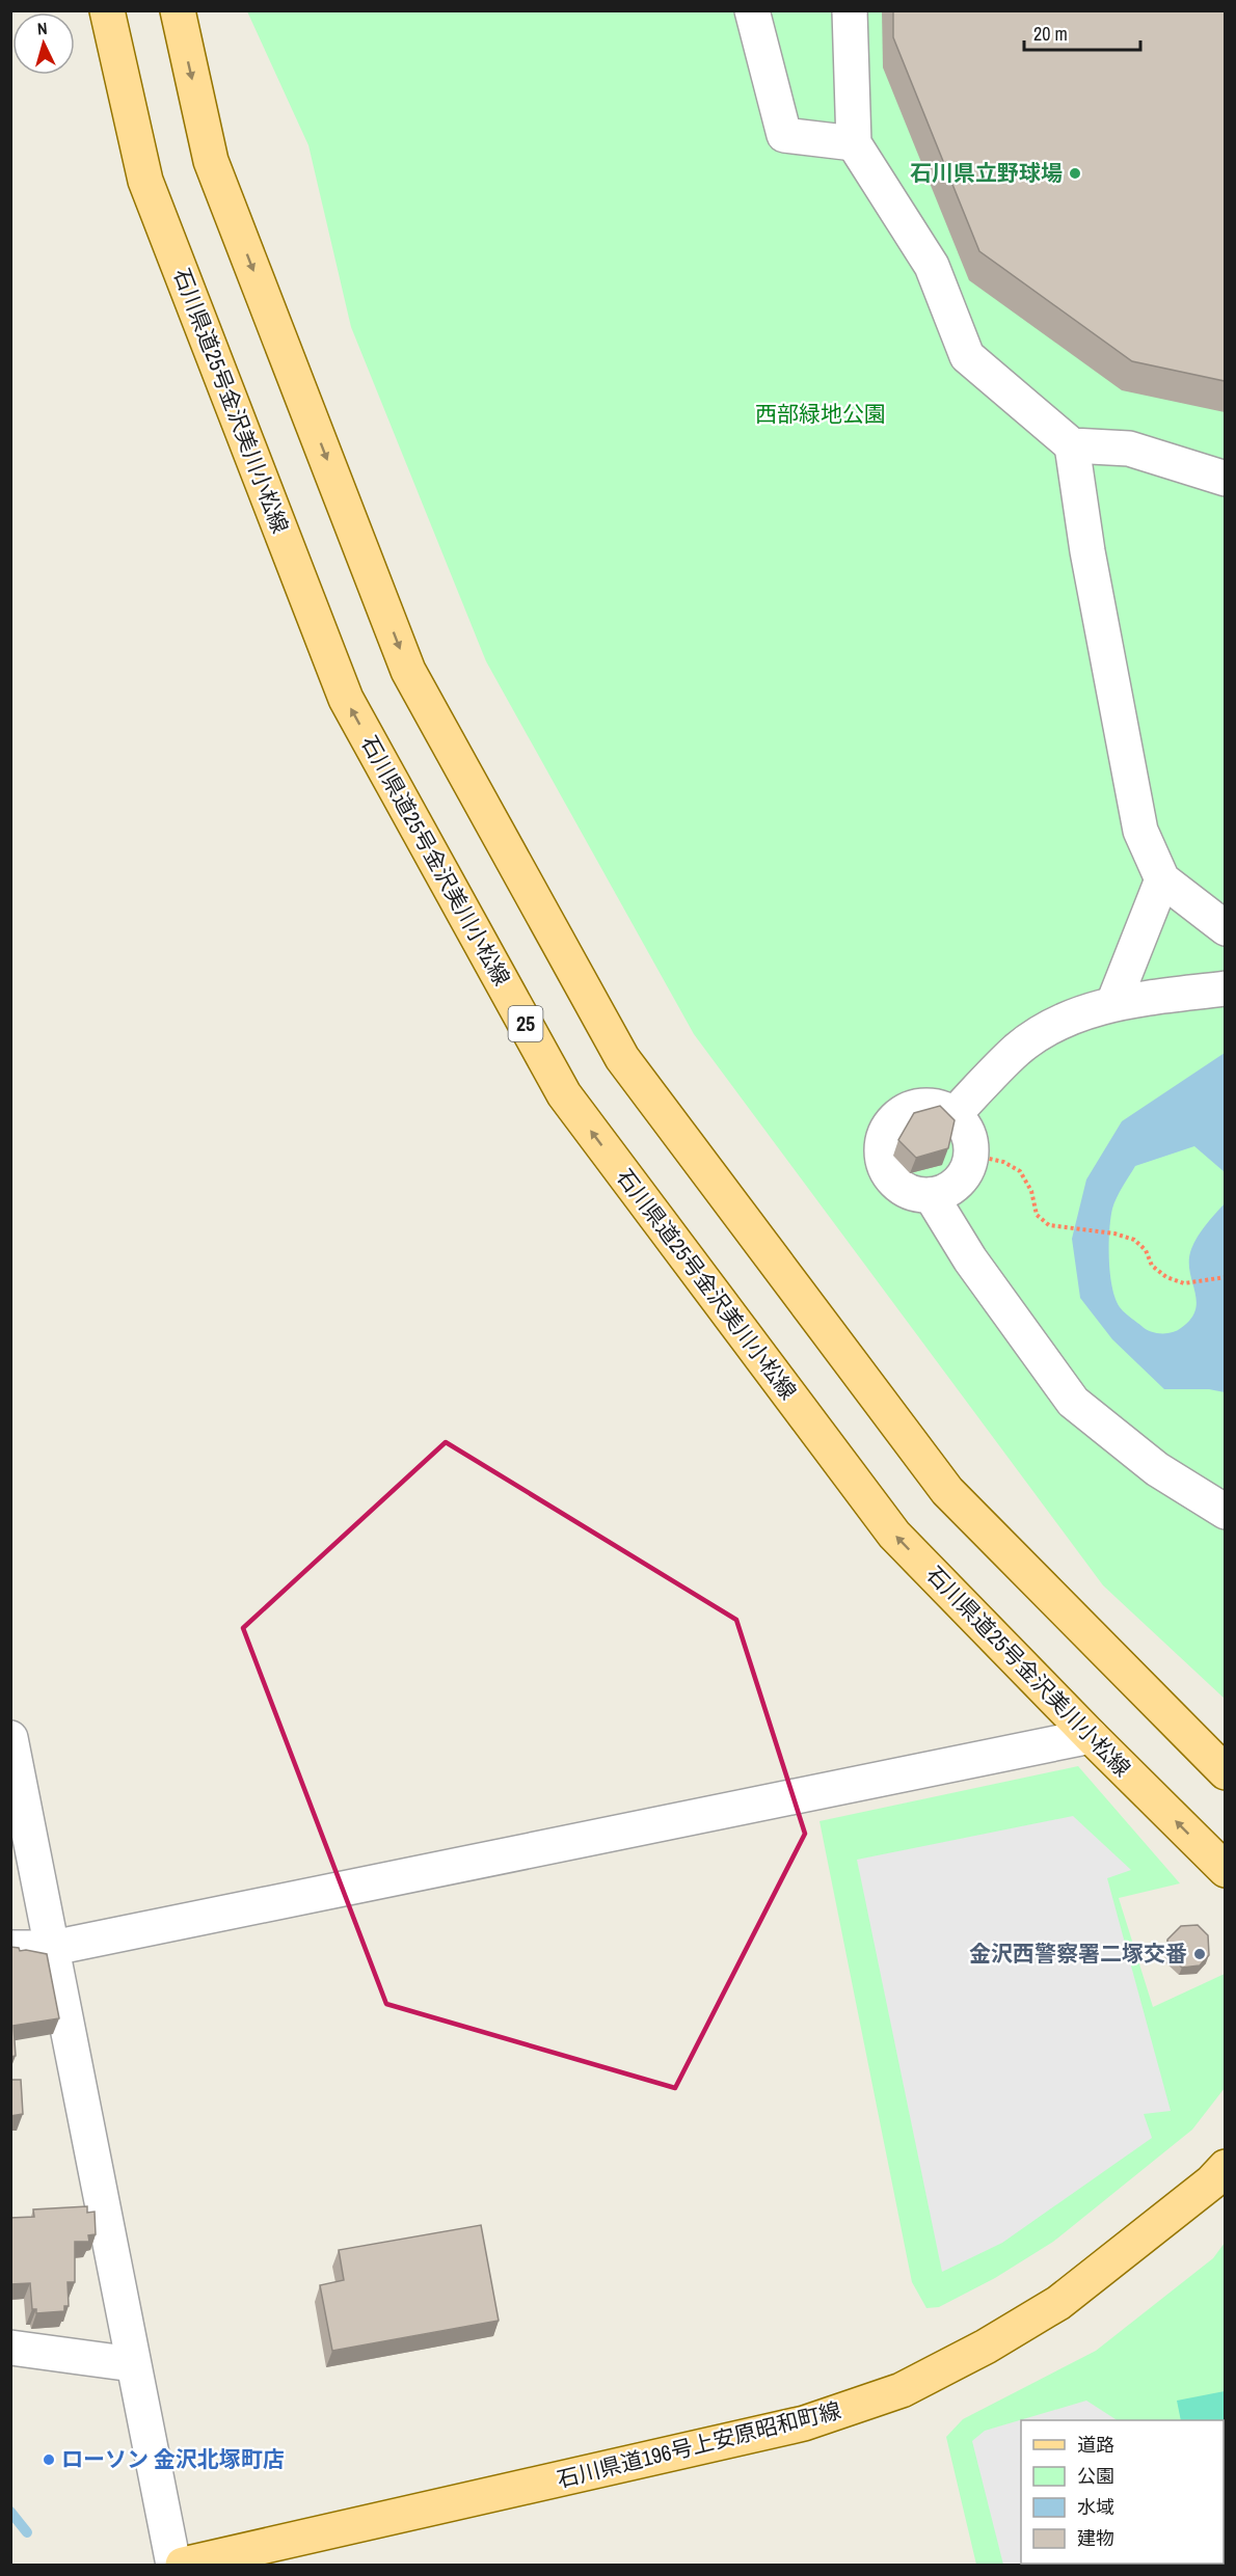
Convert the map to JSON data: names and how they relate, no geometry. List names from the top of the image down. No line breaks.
{"streets":{"main road":["石川県道25号金沢美川小松線","25","石川県道196号上安原昭和町線"]},"parks":["西部緑地公園"],"places":["石川県立野球場","金沢西警察署二塚交番","ローソン 金沢北塚町店"],"legend":["道路","公園","水域","建物"],"scale_bar":"20 m","north":"top"}
